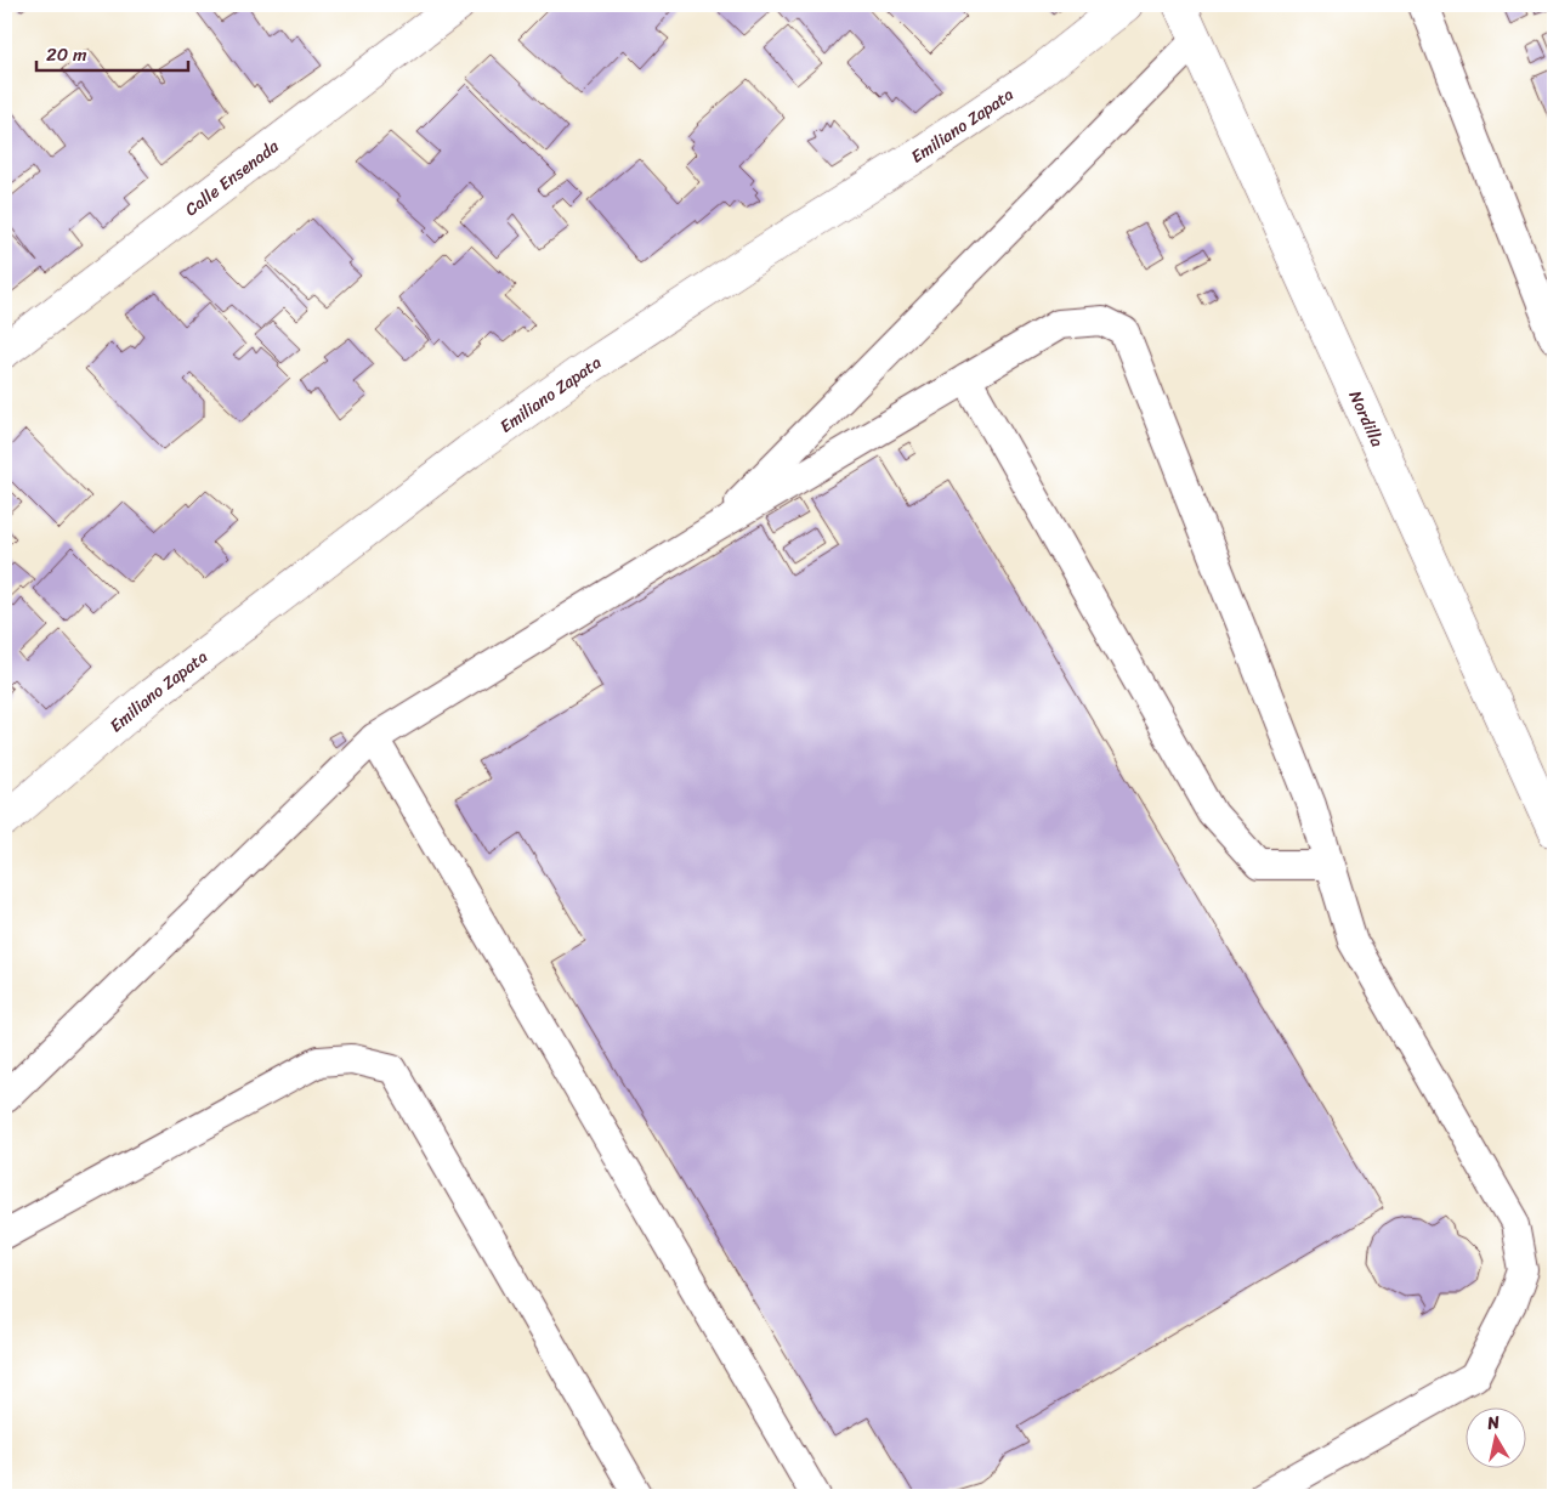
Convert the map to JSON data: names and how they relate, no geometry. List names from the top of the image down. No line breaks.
{"streets":{"street":["Emiliano Zapata","Calle Ensenada","Nordilla"]},"scale_bar":"20 m","north":"top"}
